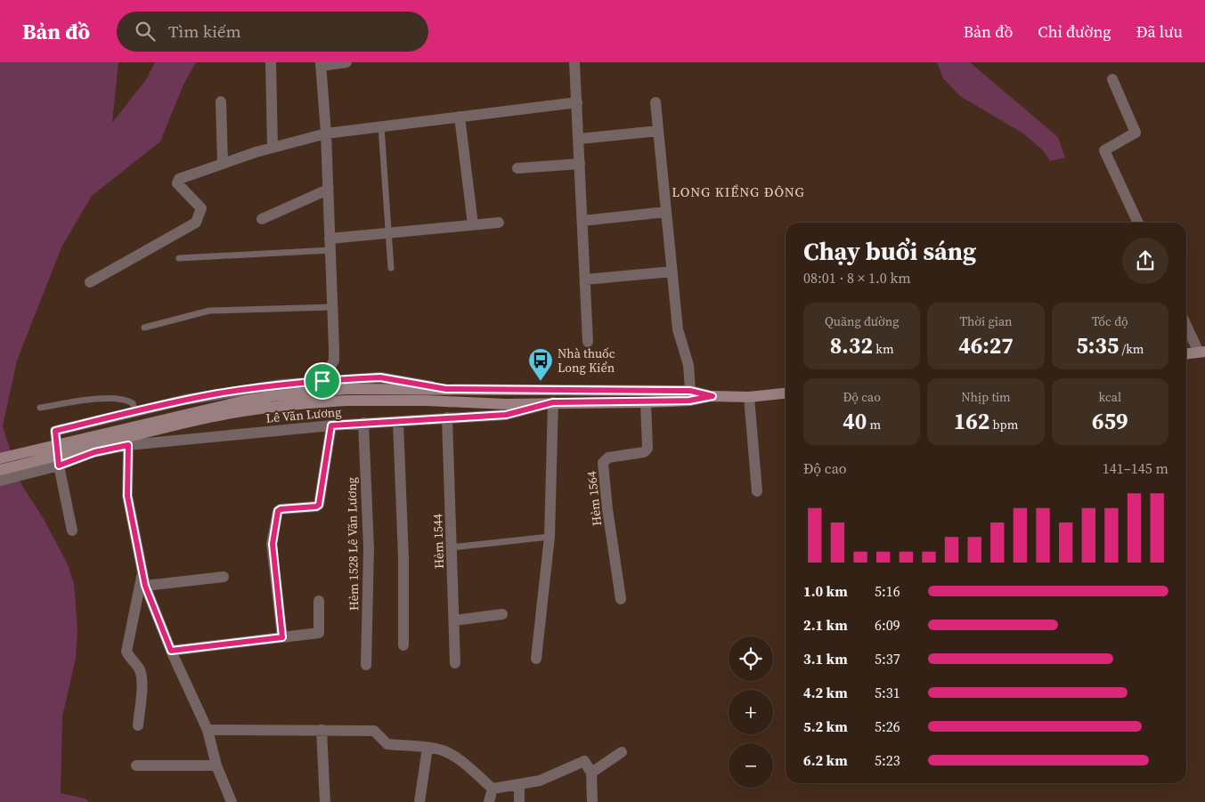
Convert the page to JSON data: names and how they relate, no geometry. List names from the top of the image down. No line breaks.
{"streets":{"main road":["Lê Văn Lương"],"street":["Hẻm 1564","Hẻm 1544","Hẻm 1528 Lê Văn Lương"]},"crossings":[["Lê Văn Lương","Hẻm 1564"],["Lê Văn Lương","Hẻm 1544"],["Lê Văn Lương","Hẻm 1528 Lê Văn Lương"]],"districts":["LONG KIỂNG ĐÔNG"],"places":{"bus stop":["Nhà thuốc Long Kiển"]},"page":{"header":"Bản đồ","search":"Tìm kiếm","nav":["Bản đồ","Chỉ đường","Đã lưu"],"heading":["Chạy buổi sáng","08:01 · 8 × 1.0 km"],"stats":[["Quãng đường","8.32 km"],["Thời gian","46:27"],["Tốc độ","5:35 /km"],["Độ cao","40 m"],["Nhịp tim","162 bpm"],["kcal","659"]],"chart":["Độ cao","141–145 m"],"list":[{"name":"1.0 km","note":"5:16"},{"name":"2.1 km","note":"6:09"},{"name":"3.1 km","note":"5:37"},{"name":"4.2 km","note":"5:31"},{"name":"5.2 km","note":"5:26"},{"name":"6.2 km","note":"5:23"}],"map_buttons":["+","−"]}}
